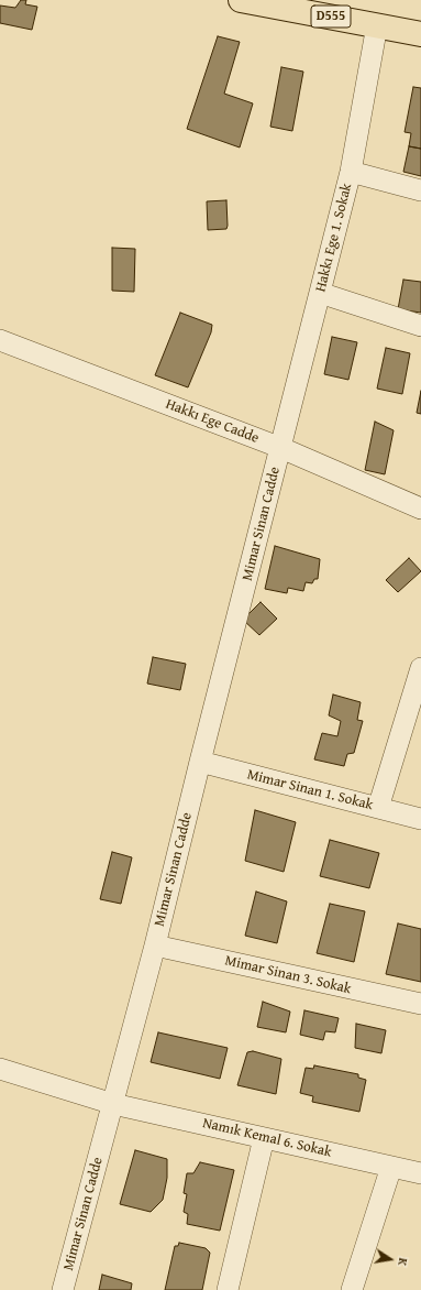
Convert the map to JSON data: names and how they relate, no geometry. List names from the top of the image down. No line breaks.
{"streets":{"main road":["D555"],"street":["Hakkı Ege 1. Sokak","Hakkı Ege Cadde","Mimar Sinan Cadde","Mimar Sinan 1. Sokak","Mimar Sinan 3. Sokak","Namık Kemal 6. Sokak"]},"crossings":[["D555","Hakkı Ege 1. Sokak"],["Hakkı Ege 1. Sokak","Hakkı Ege Cadde"],["Hakkı Ege 1. Sokak","Mimar Sinan Cadde"],["Hakkı Ege Cadde","Mimar Sinan Cadde"],["Mimar Sinan Cadde","Mimar Sinan 1. Sokak"],["Mimar Sinan Cadde","Mimar Sinan 3. Sokak"],["Mimar Sinan Cadde","Namık Kemal 6. Sokak"]],"north":"right"}
